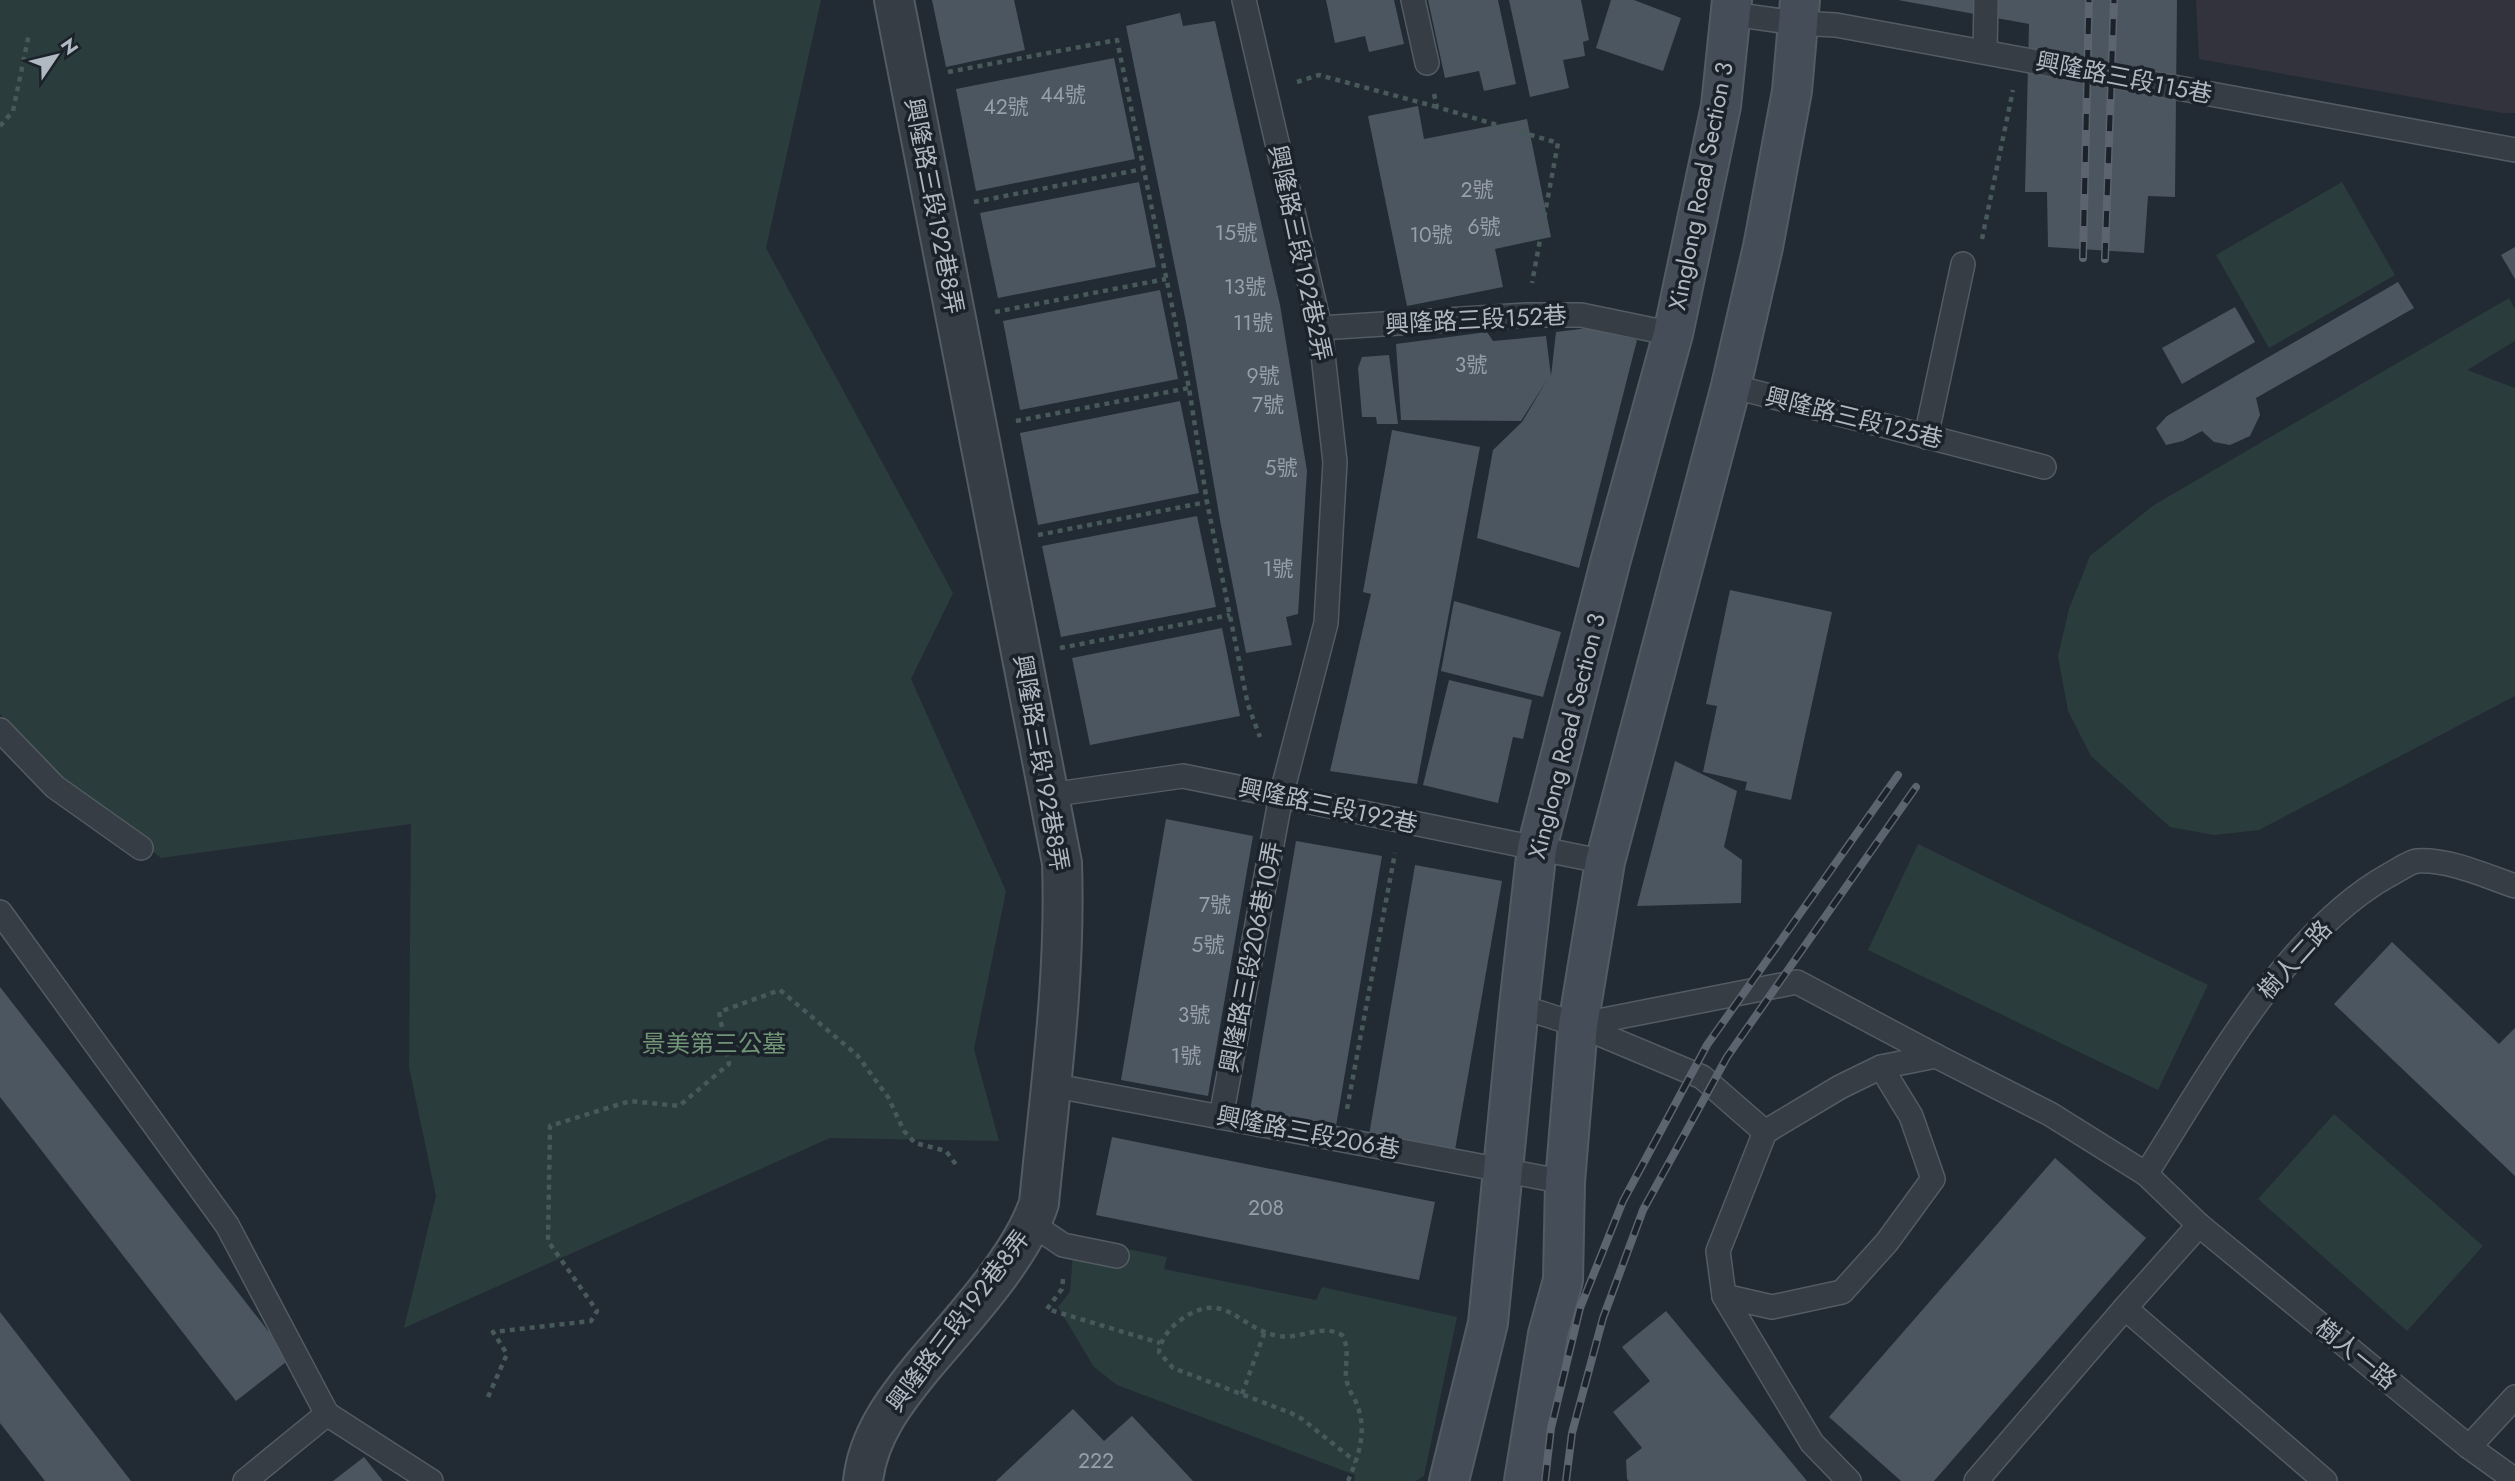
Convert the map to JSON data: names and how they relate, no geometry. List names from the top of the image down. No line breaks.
{"streets":{"main road":["Xinglong Road Section 3"],"street":["興隆路三段192巷8弄"],"lane":["興隆路三段115巷","興隆路三段192巷2弄","興隆路三段152巷","興隆路三段125巷","興隆路三段192巷","興隆路三段206巷10弄","樹人二路","興隆路三段206巷","樹人一路"]},"crossings":[["興隆路三段115巷","Xinglong Road Section 3"],["Xinglong Road Section 3","興隆路三段152巷"],["Xinglong Road Section 3","興隆路三段192巷"],["Xinglong Road Section 3","興隆路三段206巷"],["興隆路三段192巷8弄","興隆路三段192巷"],["興隆路三段192巷8弄","興隆路三段206巷"],["興隆路三段192巷2弄","興隆路三段152巷"],["興隆路三段192巷2弄","興隆路三段192巷"],["興隆路三段192巷2弄","興隆路三段206巷10弄"],["興隆路三段192巷","興隆路三段206巷10弄"],["興隆路三段206巷10弄","興隆路三段206巷"],["樹人二路","樹人一路"]],"parks":["景美第三公墓"],"house_numbers":["44號","42號","2號","6號","15號","10號","13號","11號","3號","9號","7號","5號","1號","7號","5號","3號","1號","208","222"],"north":"top right"}
